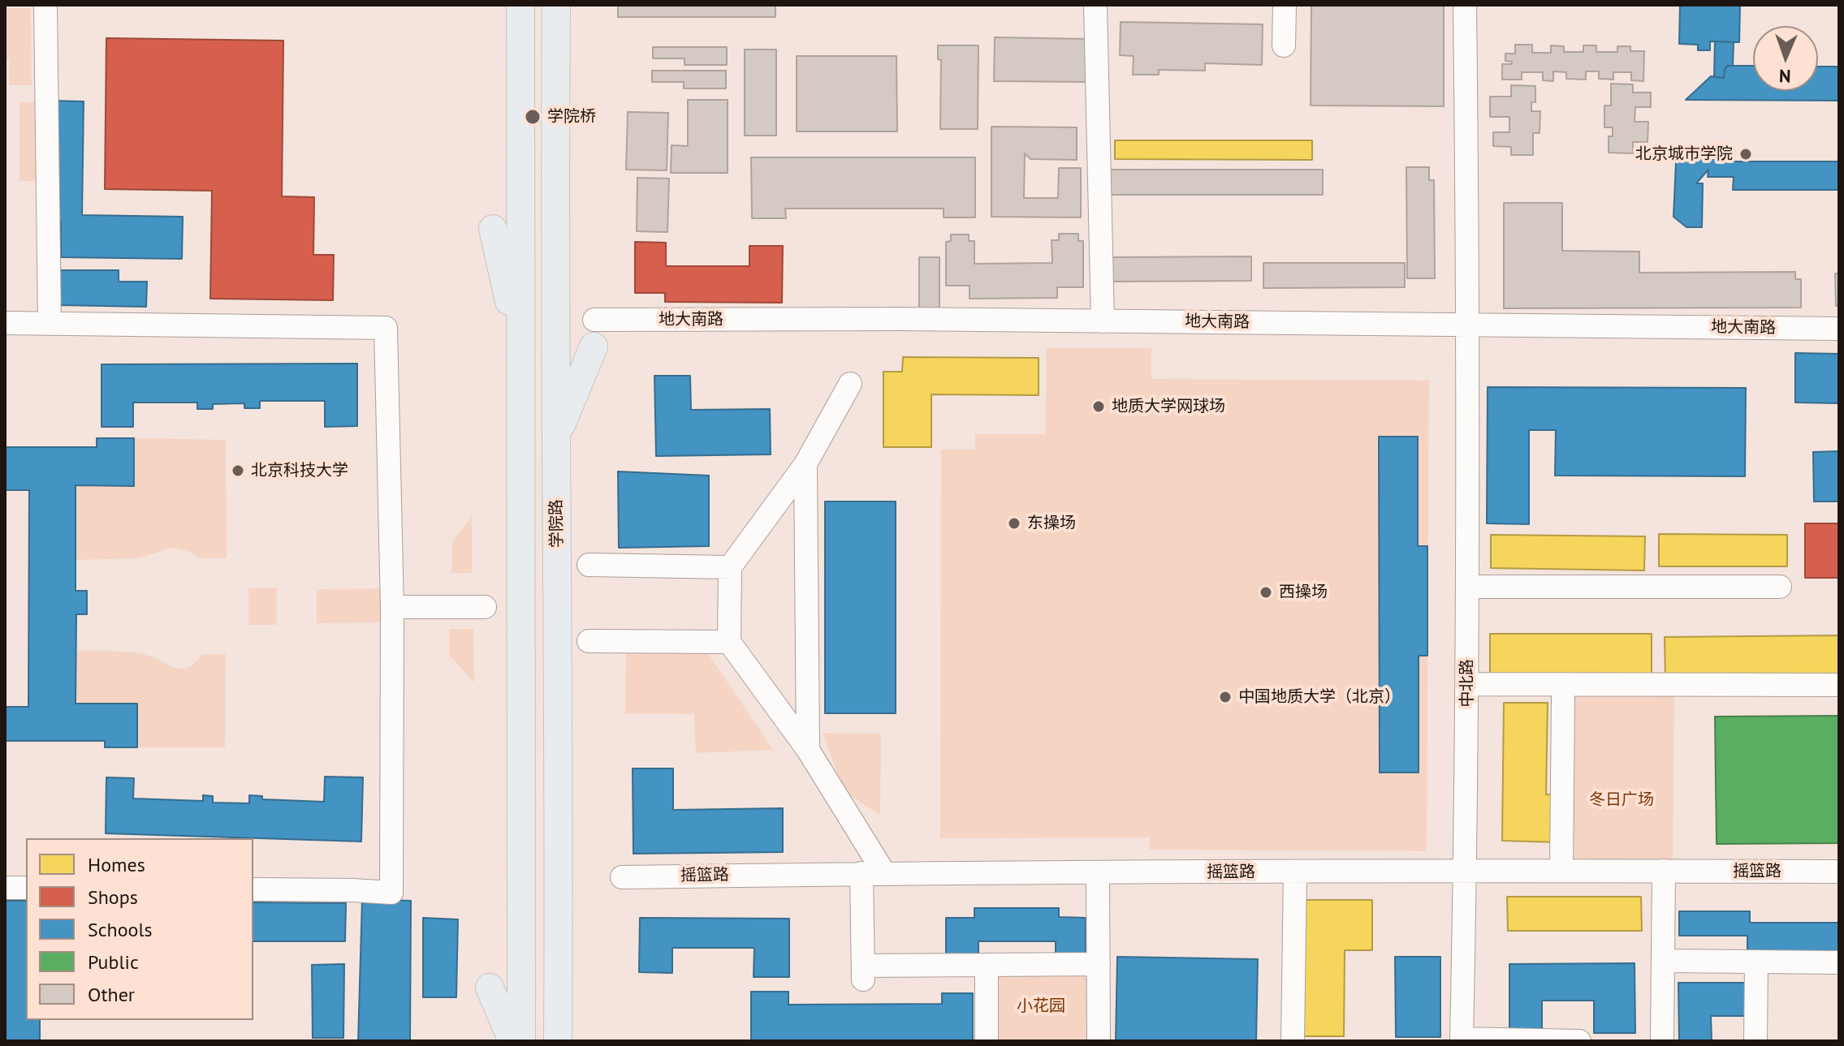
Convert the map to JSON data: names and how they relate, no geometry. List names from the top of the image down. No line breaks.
{"streets":{"main road":["学院路"],"street":["地大南路","中北路","摇篮路"]},"crossings":[["地大南路","中北路"],["中北路","摇篮路"]],"parks":["冬日广场","小花园"],"places":["学院桥","北京城市学院","地质大学网球场","北京科技大学","东操场","西操场","中国地质大学（北京）"],"legend":["Homes","Shops","Schools","Public","Other"],"north":"bottom"}
